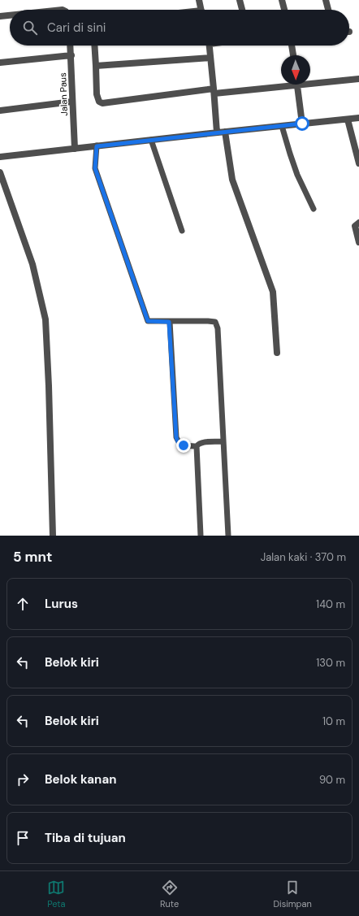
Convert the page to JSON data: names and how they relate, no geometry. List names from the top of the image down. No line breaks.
{"streets":{"street":["Jalan Paus"]},"north":"bottom","page":{"search":"Cari di sini","heading":["5 mnt","Jalan kaki · 370 m"],"list":[["Lurus","140 m"],["Belok kiri","130 m"],["Belok kiri","10 m"],["Belok kanan","90 m"],"Tiba di tujuan"],"nav":["Peta","Rute","Disimpan"]}}
